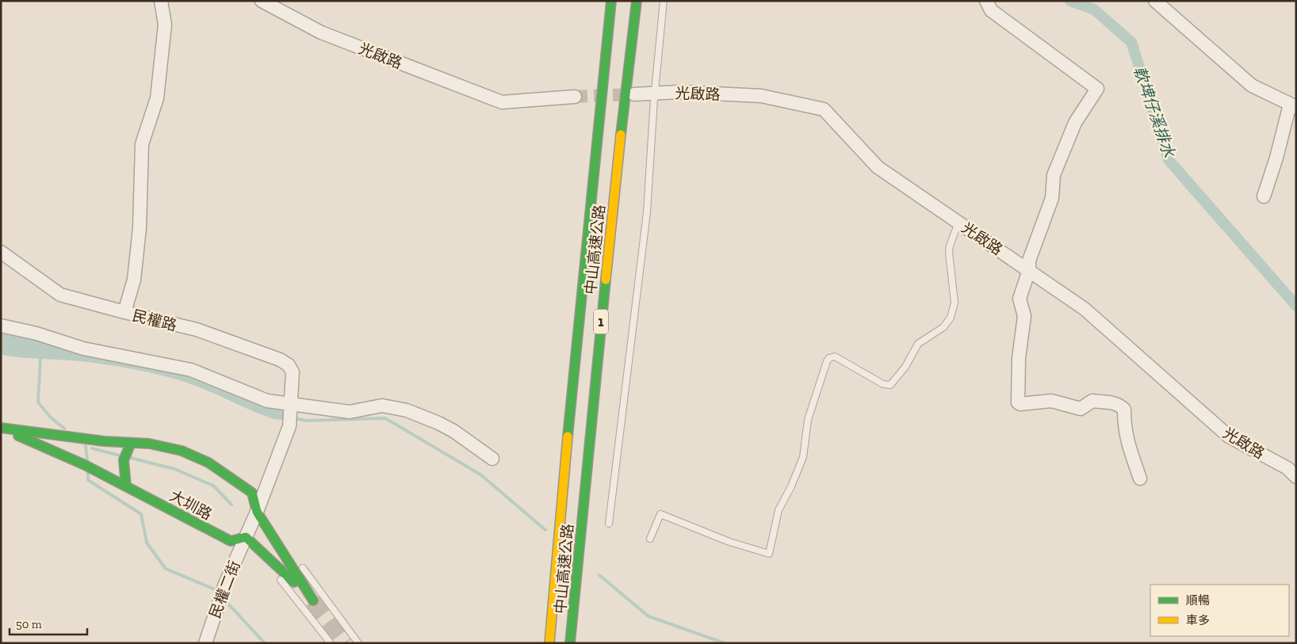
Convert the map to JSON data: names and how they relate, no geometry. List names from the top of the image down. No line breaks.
{"streets":{"main road":["中山高速公路","1","大圳路"],"street":["光啟路","民權路","民權二街"]},"crossings":[["民權路","大圳路"],["民權路","民權二街"],["大圳路","民權二街"]],"water":["軟埤仔溪排水"],"legend":["順暢","車多"],"scale_bar":"50 m"}
